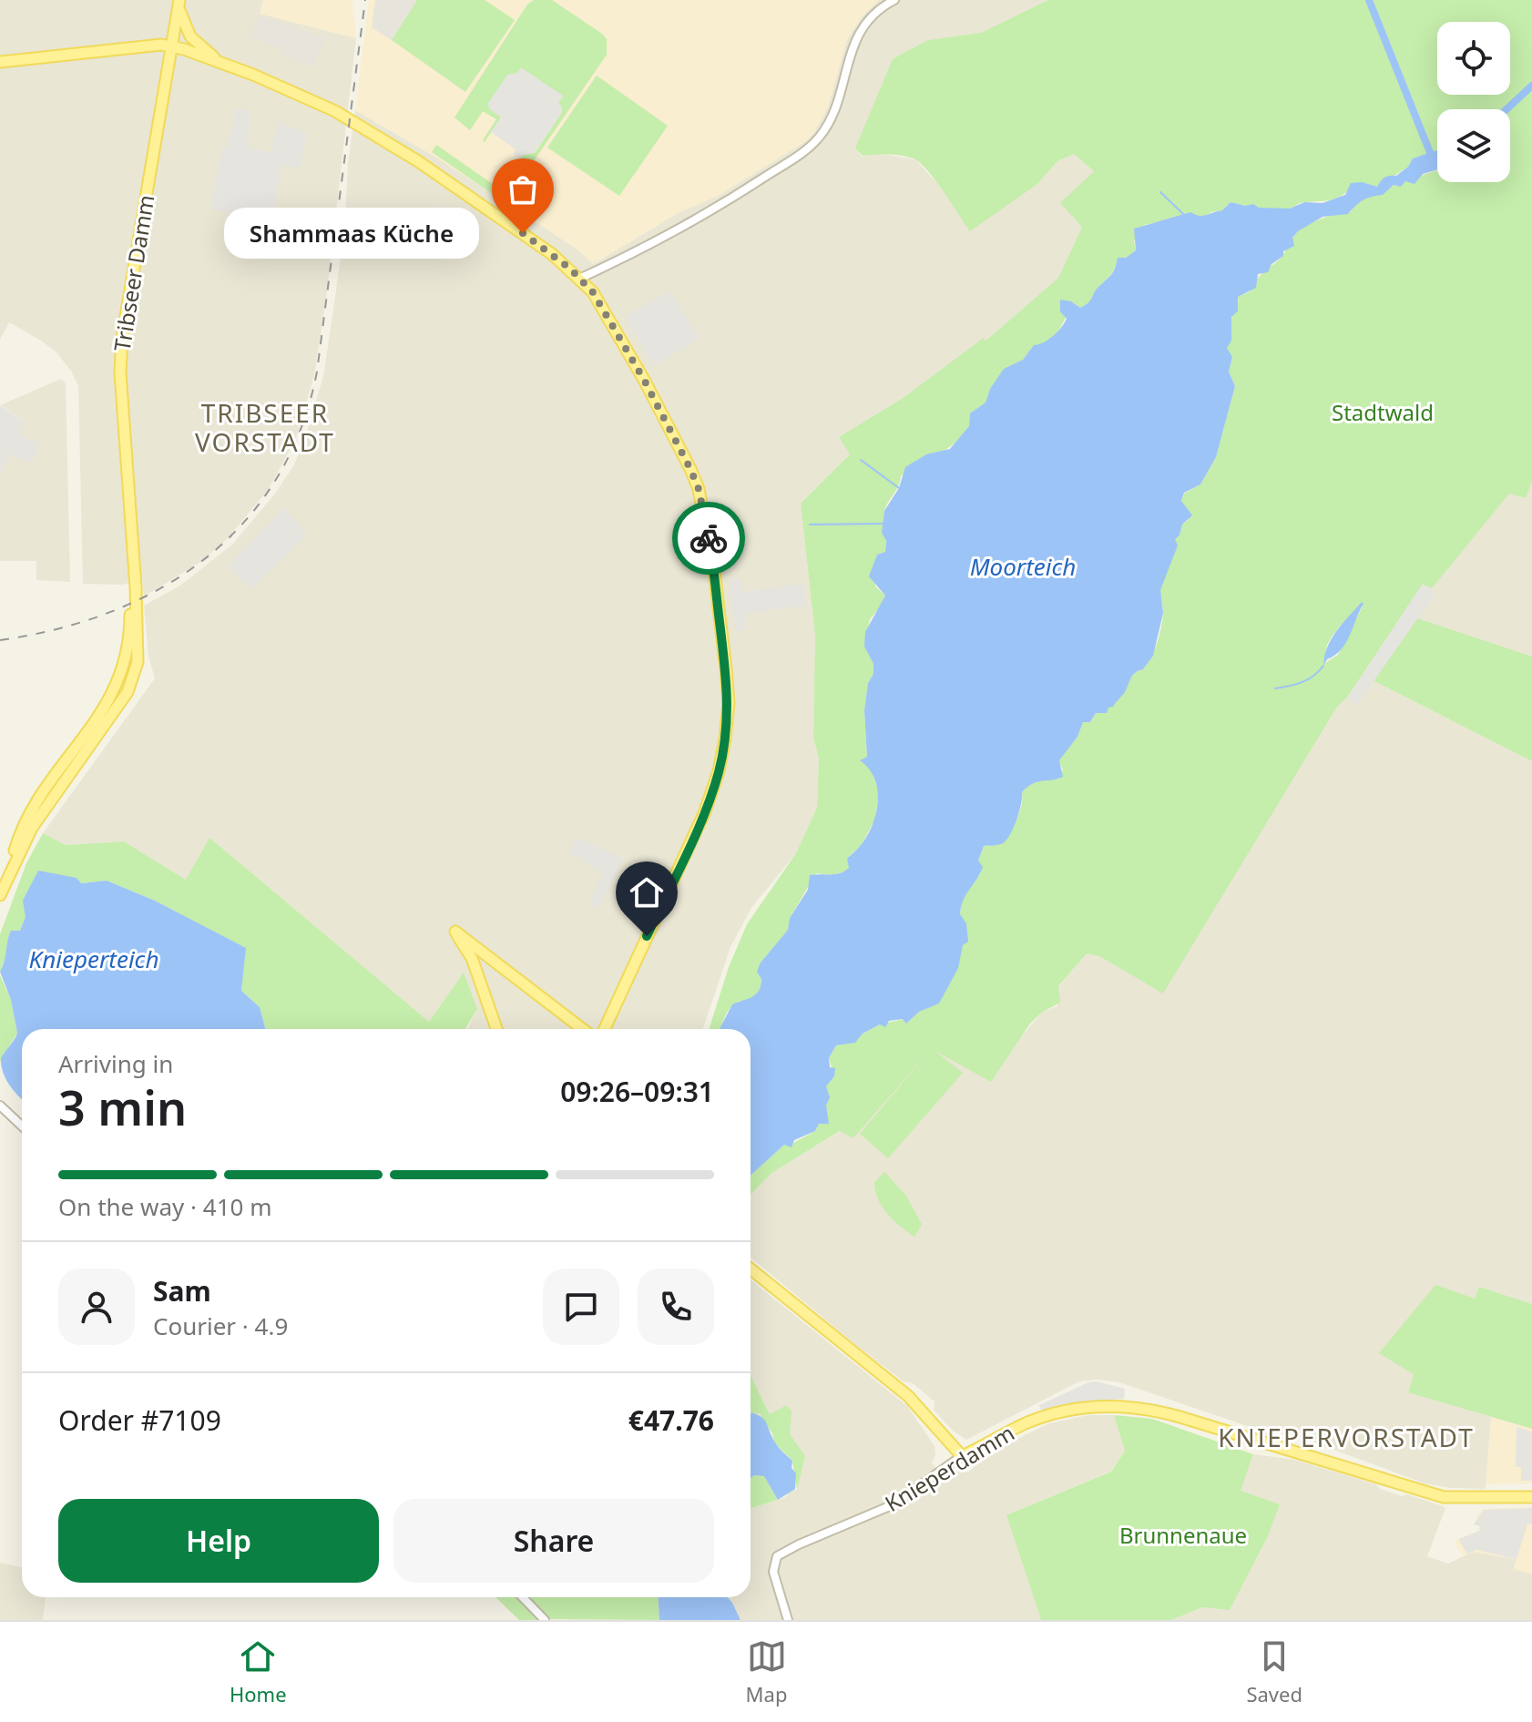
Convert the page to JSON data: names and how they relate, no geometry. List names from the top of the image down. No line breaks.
{"streets":{"main road":["Tribseer Damm","Knieperdamm"]},"districts":["TRIBSEER VORSTADT","KNIEPERVORSTADT"],"water":["Moorteich","Knieperteich"],"parks":["Stadtwald","Brunnenaue"],"places":["Shammaas Küche"],"page":{"bubble":"Shammaas Küche","heading":["3 min","Arriving in","09:26–09:31"],"panel":["Sam","Courier · 4.9","Order #7109","€47.76"],"bar":"On the way · 410 m","buttons":["Help","Share"],"tabs":["Home","Map","Saved"]}}
